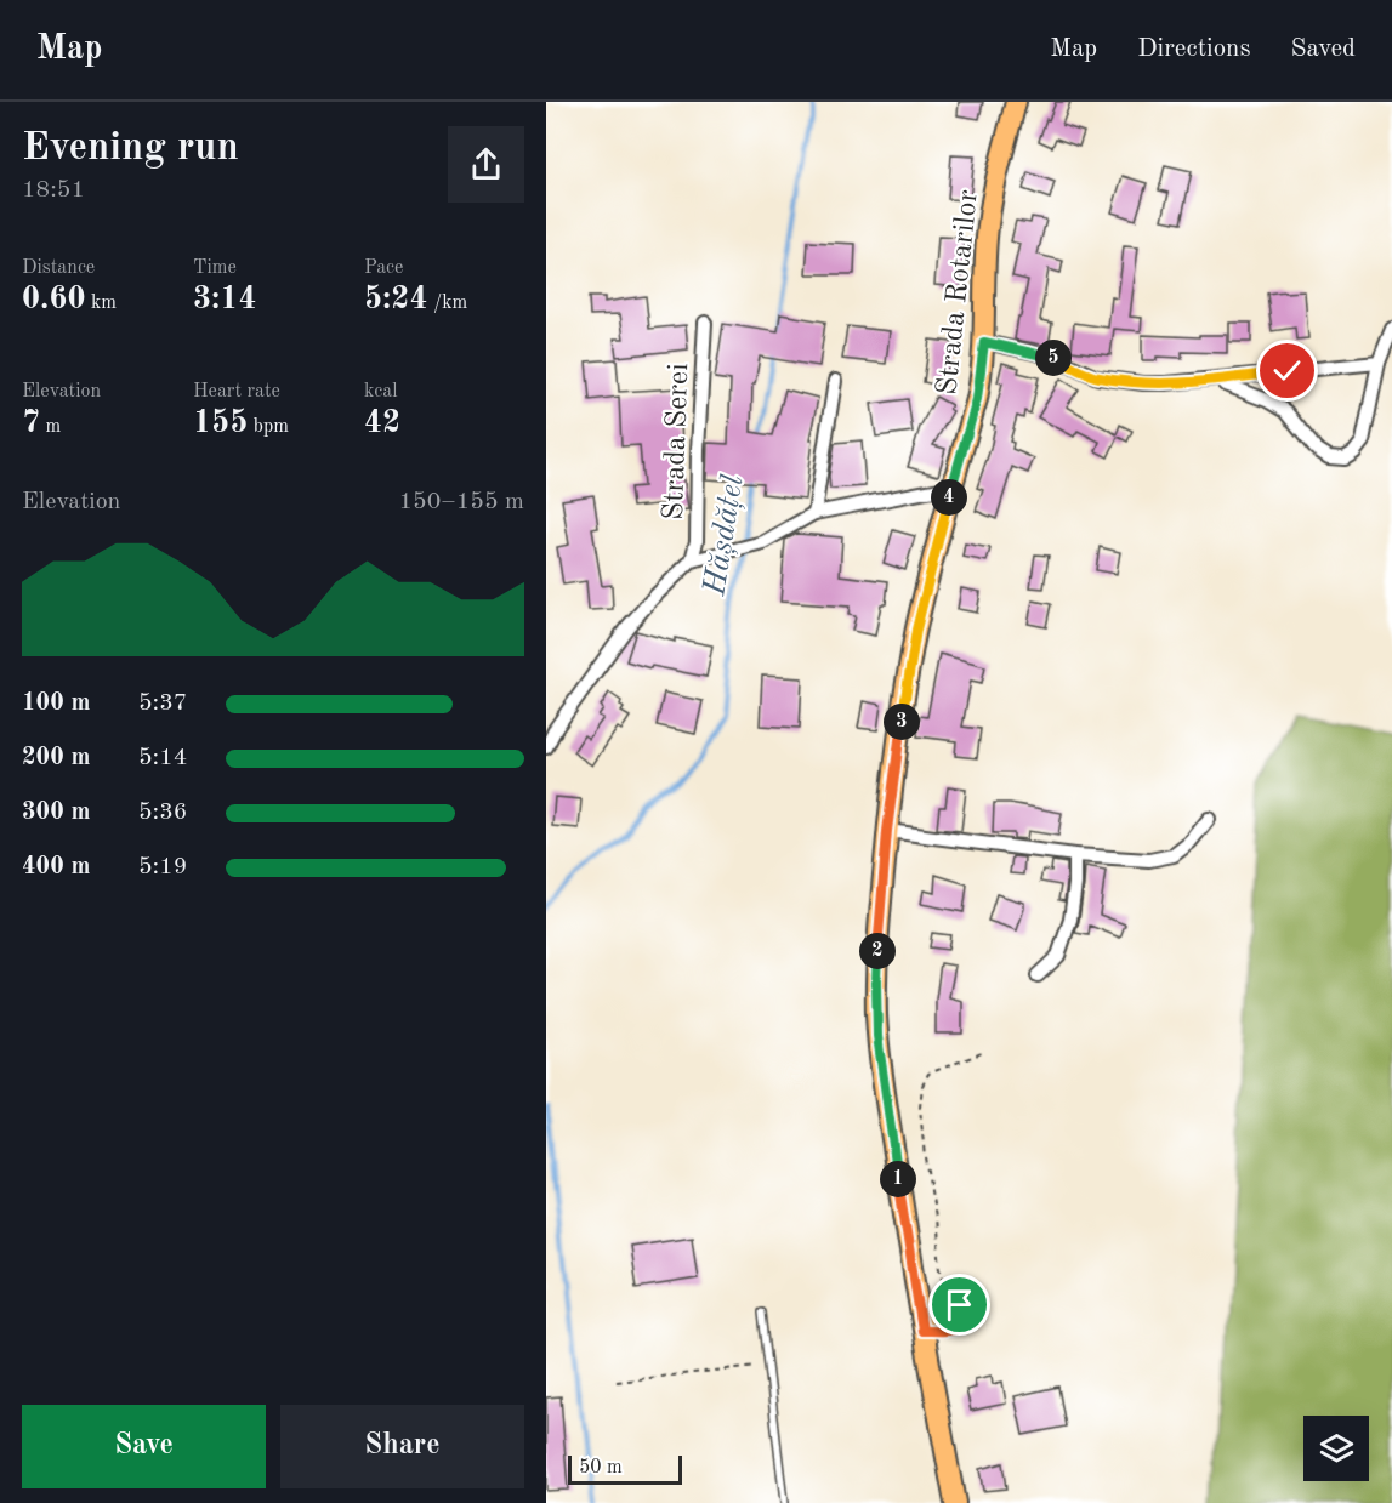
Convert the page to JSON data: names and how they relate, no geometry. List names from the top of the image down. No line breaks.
{"streets":{"main road":["Strada Rotarilor"],"street":["Strada Serei"]},"crossings":[["Strada Rotarilor","Strada Serei"]],"water":["Hășdățel"],"scale_bar":"50 m","page":{"header":"Map","nav":["Map","Directions","Saved"],"heading":["Evening run","18:51"],"stats":[["Distance","0.60 km"],["Time","3:14"],["Pace","5:24 /km"],["Elevation","7 m"],["Heart rate","155 bpm"],["kcal","42"]],"pins":["5","4","3","2","1"],"chart":["Elevation","150–155 m"],"list":[{"name":"100 m","note":"5:37"},{"name":"200 m","note":"5:14"},{"name":"300 m","note":"5:36"},{"name":"400 m","note":"5:19"}],"buttons":["Save","Share"],"scale":"50 m"}}
